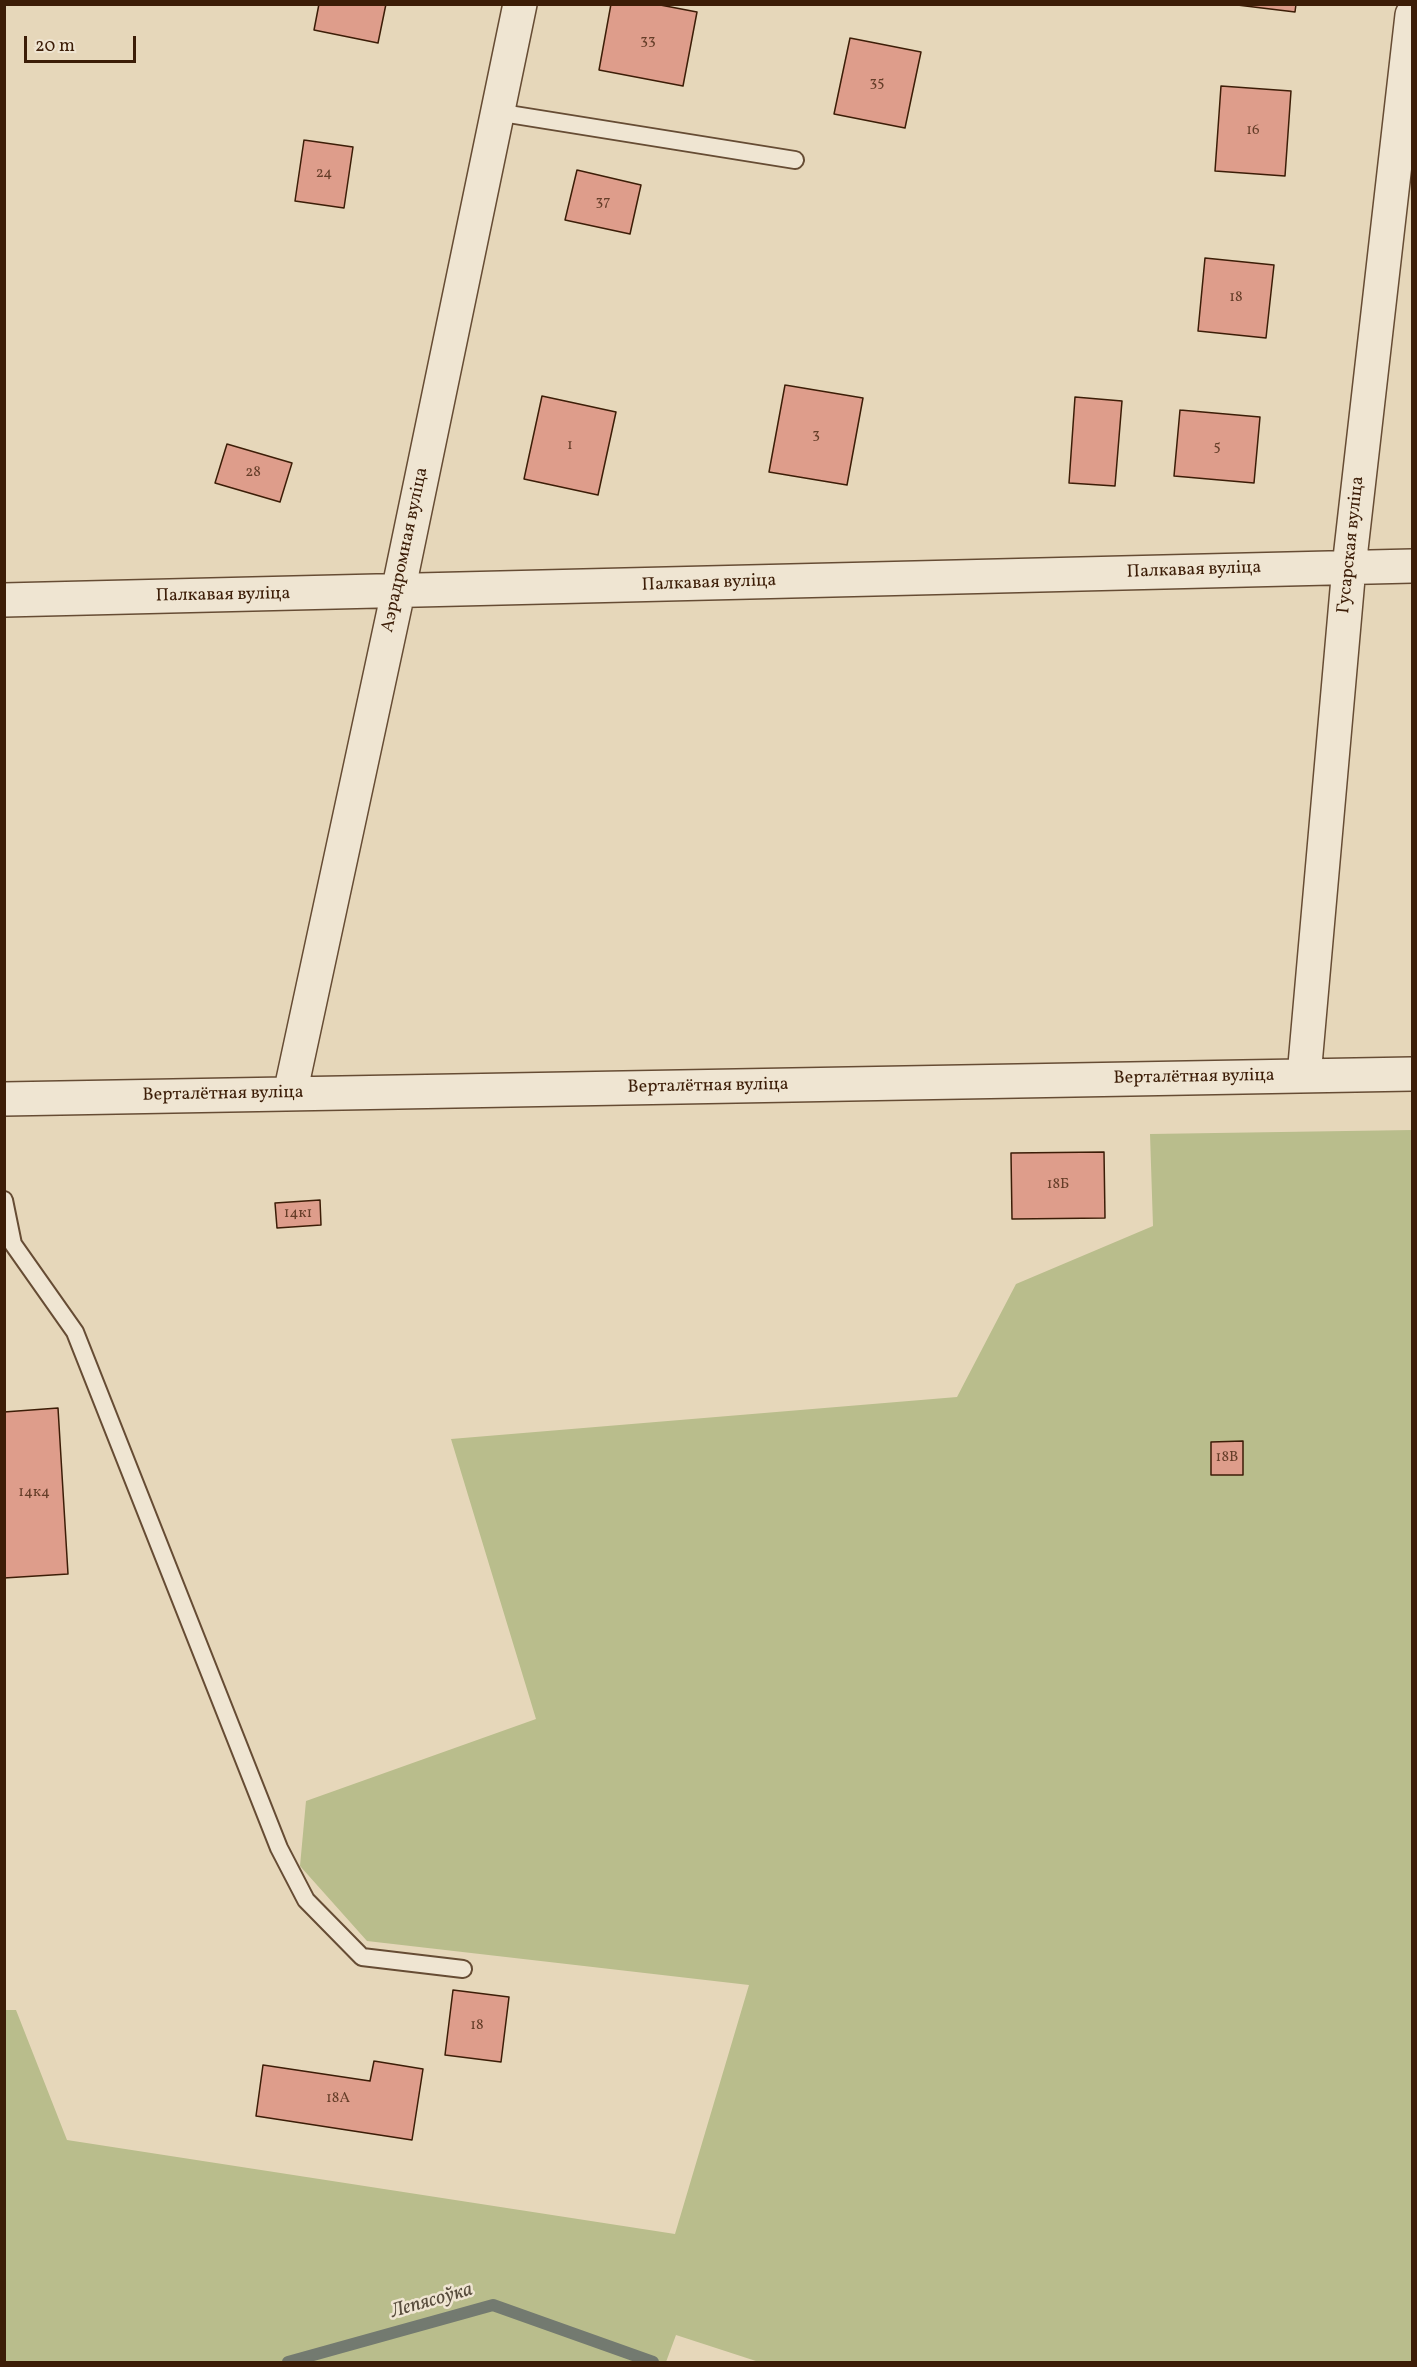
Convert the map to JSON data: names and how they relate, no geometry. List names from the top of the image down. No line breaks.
{"streets":{"street":["Гусарская вуліца","Аэрадромная вуліца","Палкавая вуліца","Верталётная вуліца"]},"crossings":[["Гусарская вуліца","Палкавая вуліца"],["Гусарская вуліца","Верталётная вуліца"],["Аэрадромная вуліца","Палкавая вуліца"],["Аэрадромная вуліца","Верталётная вуліца"]],"water":["Лепясоўка"],"house_numbers":["33","35","16","24","37","18","3","1","5","28","18Б","14к1","18В","14к4","18","18А"],"scale_bar":"20 m"}
